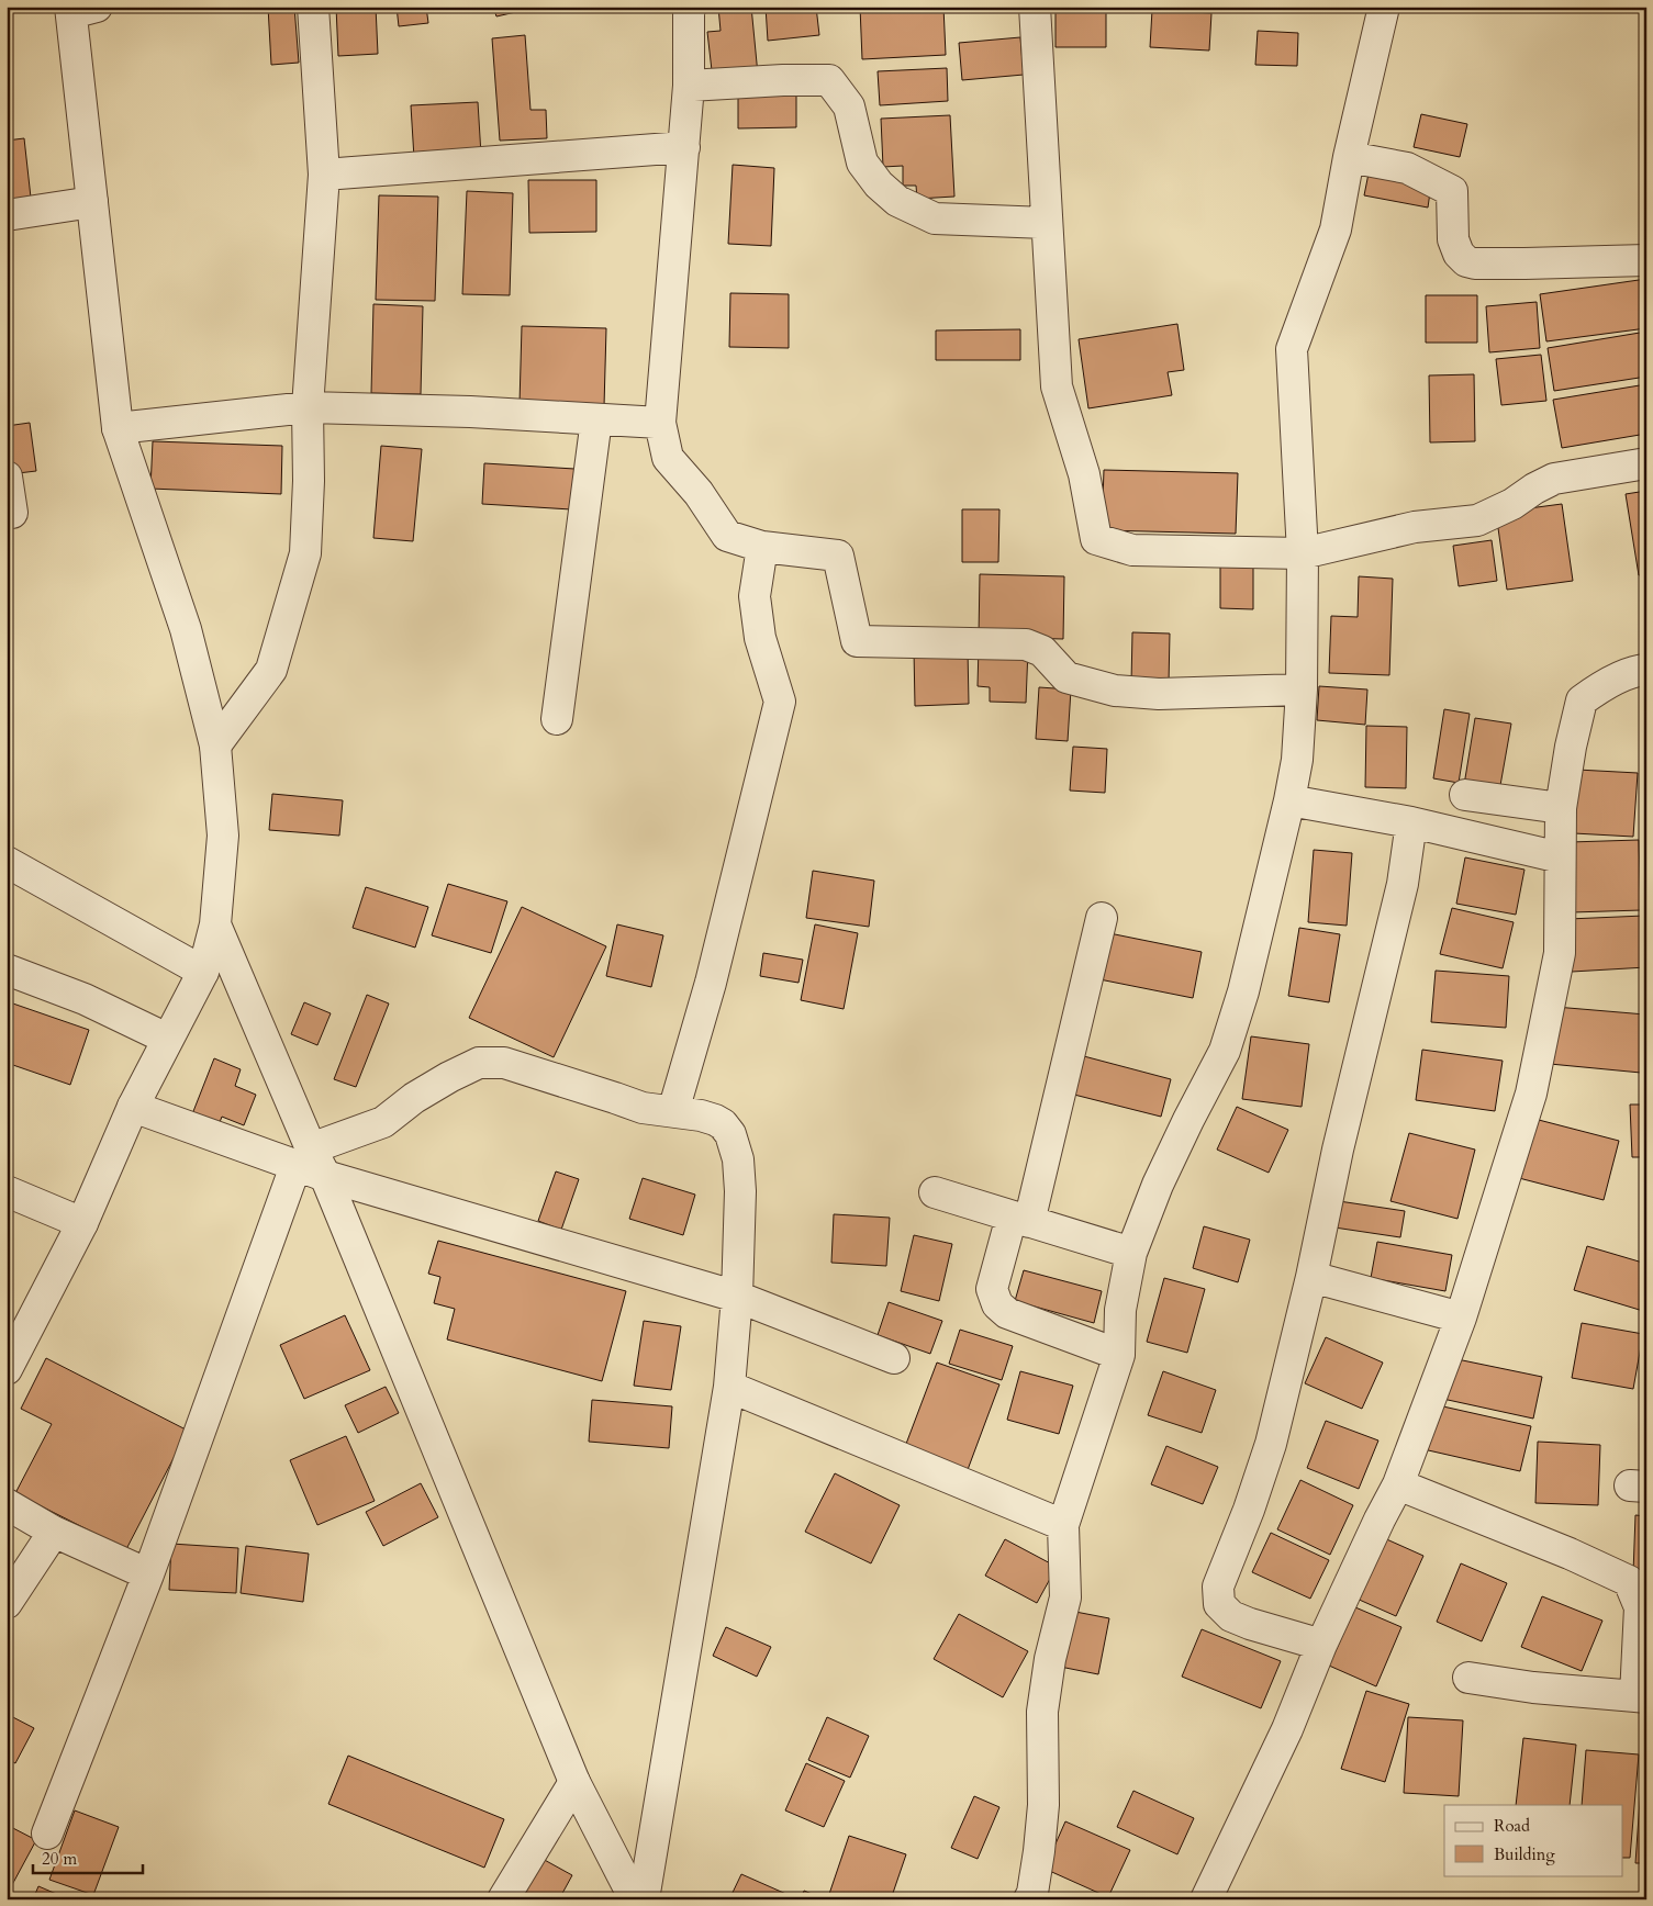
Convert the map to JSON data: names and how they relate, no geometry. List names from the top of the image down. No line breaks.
{"legend":["Road","Building"],"scale_bar":"20 m"}
